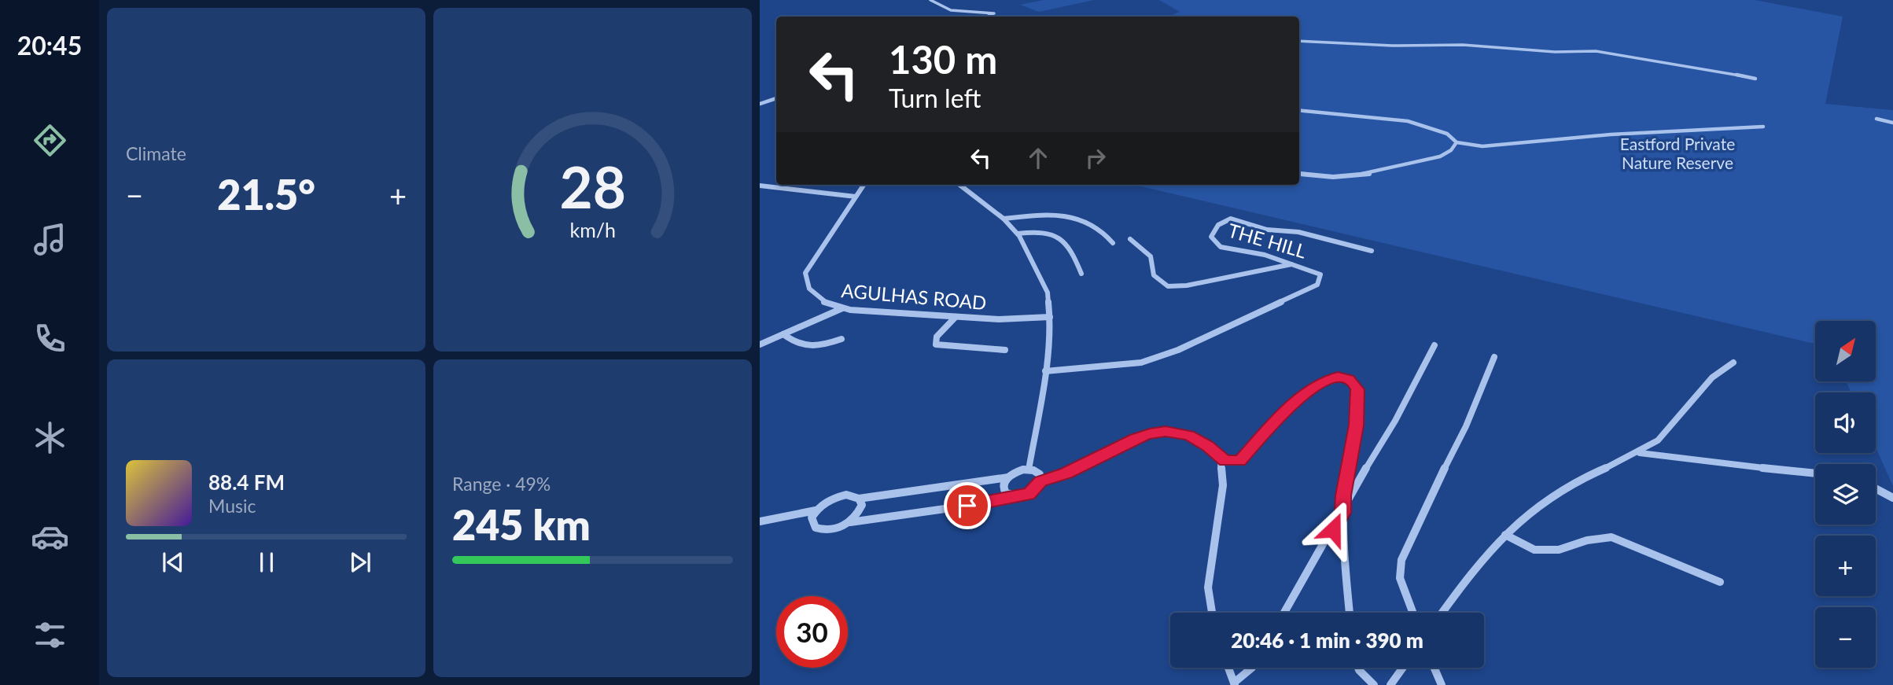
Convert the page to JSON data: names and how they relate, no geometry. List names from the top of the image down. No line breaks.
{"streets":{"street":["THE HILL","AGULHAS ROAD"]},"parks":["Eastford Private Nature Reserve"],"north":"top right","page":{"tabs":"20:45","tile":["Climate",["Range · 49%","245 km"]],"turn":["130 m","Turn left"],"heat":["−","21.5°","+"],"map_buttons":["+","−"],"song":["88.4 FM","Music"],"limit":"30","trip":"20:46 · 1 min · 390 m","gauge":["28","km/h"]}}
